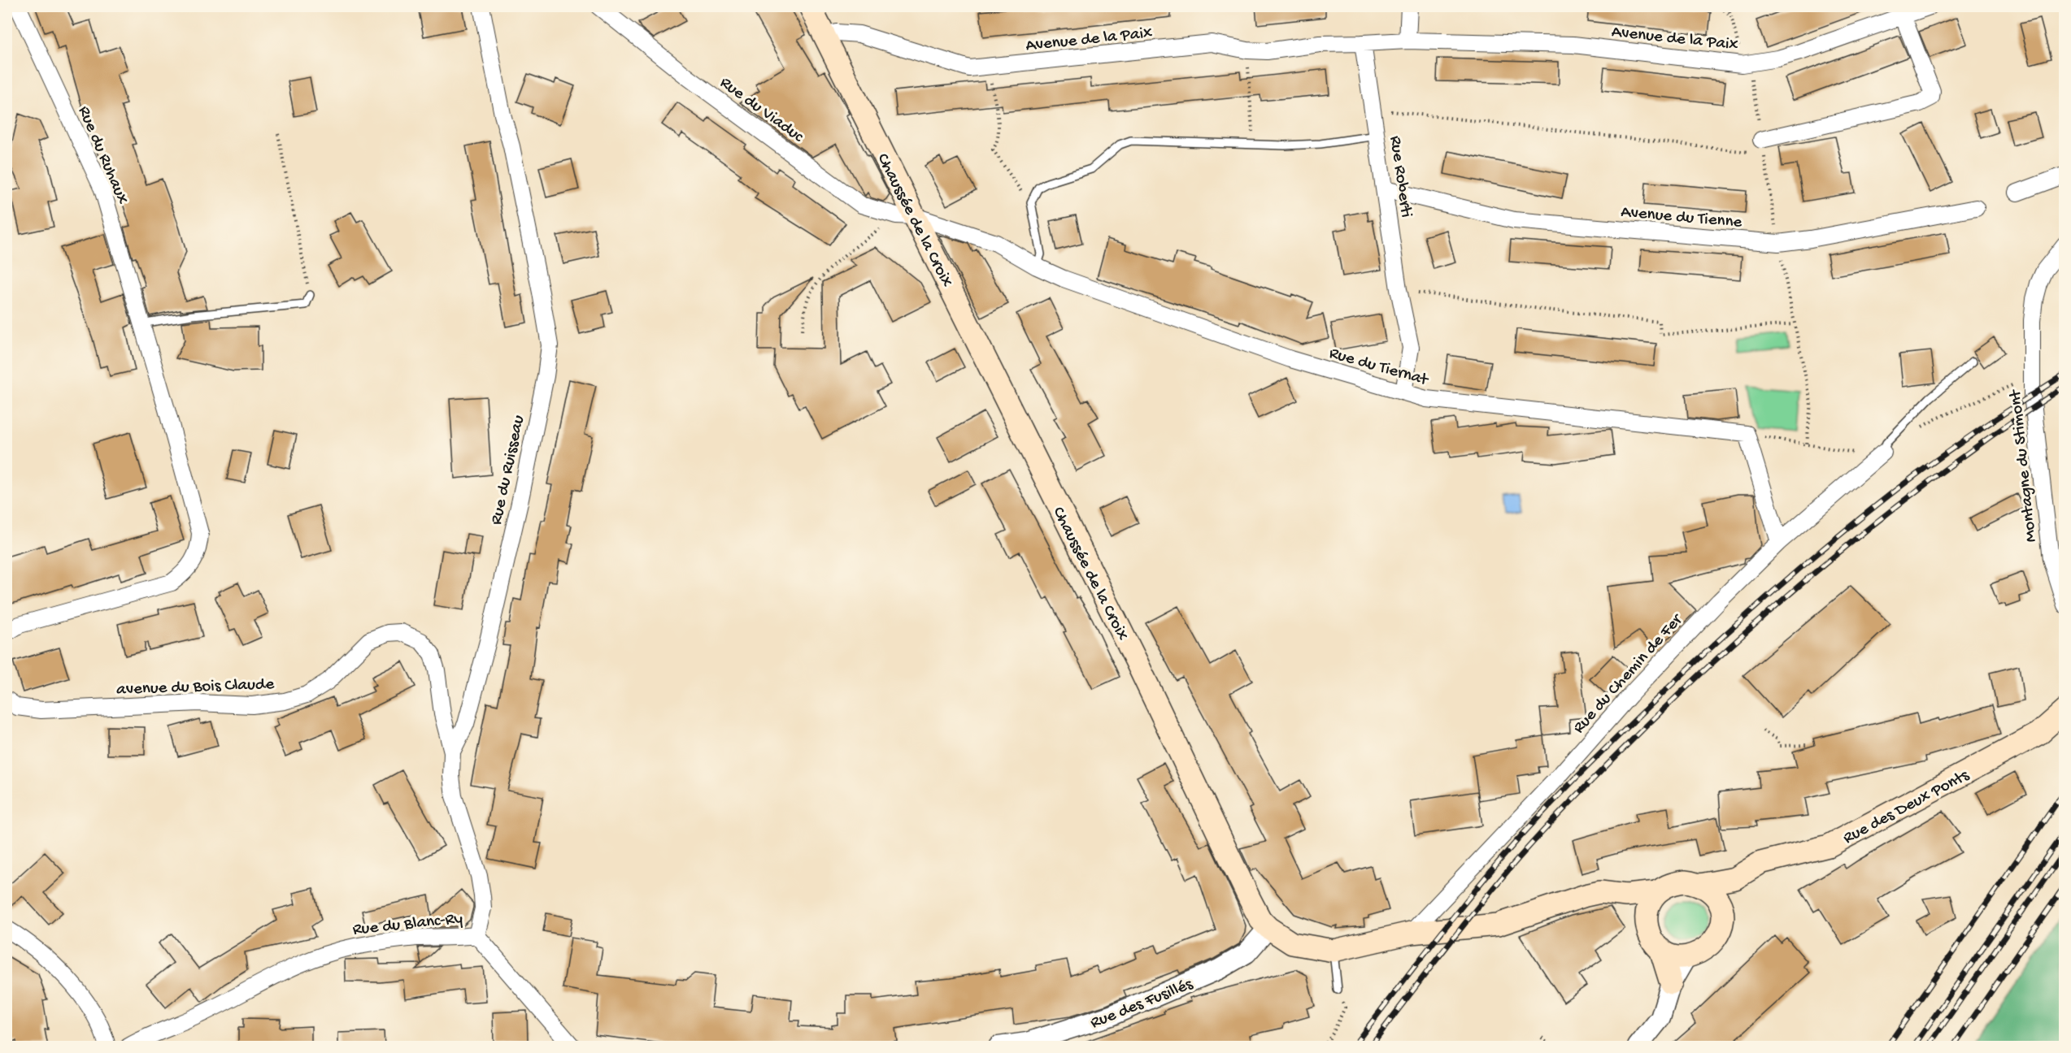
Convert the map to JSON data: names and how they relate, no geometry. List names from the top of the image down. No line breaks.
{"streets":{"main road":["Chaussée de la Croix","Rue des Deux Ponts"],"street":["Avenue de la Paix","Rue du Viaduc","Rue du Ruhaux","Rue Roberti","Avenue du Tienne","Rue du Tiernat","Montagne du Stimont","Rue du Ruisseau","Rue du Chemin de Fer","avenue du Bois Claude","Rue du Blanc-Ry","Rue des Fusillés"]},"crossings":[["Avenue de la Paix","Rue Roberti"],["Avenue de la Paix","Chaussée de la Croix"],["Rue du Viaduc","Chaussée de la Croix"],["Rue du Viaduc","Rue du Tiernat"],["Rue Roberti","Avenue du Tienne"],["Rue Roberti","Rue du Tiernat"],["Chaussée de la Croix","Rue du Tiernat"],["Chaussée de la Croix","Rue du Chemin de Fer"],["Chaussée de la Croix","Rue des Deux Ponts"],["Chaussée de la Croix","Rue des Fusillés"],["Rue du Ruisseau","avenue du Bois Claude"],["Rue du Ruisseau","Rue du Blanc-Ry"]]}
